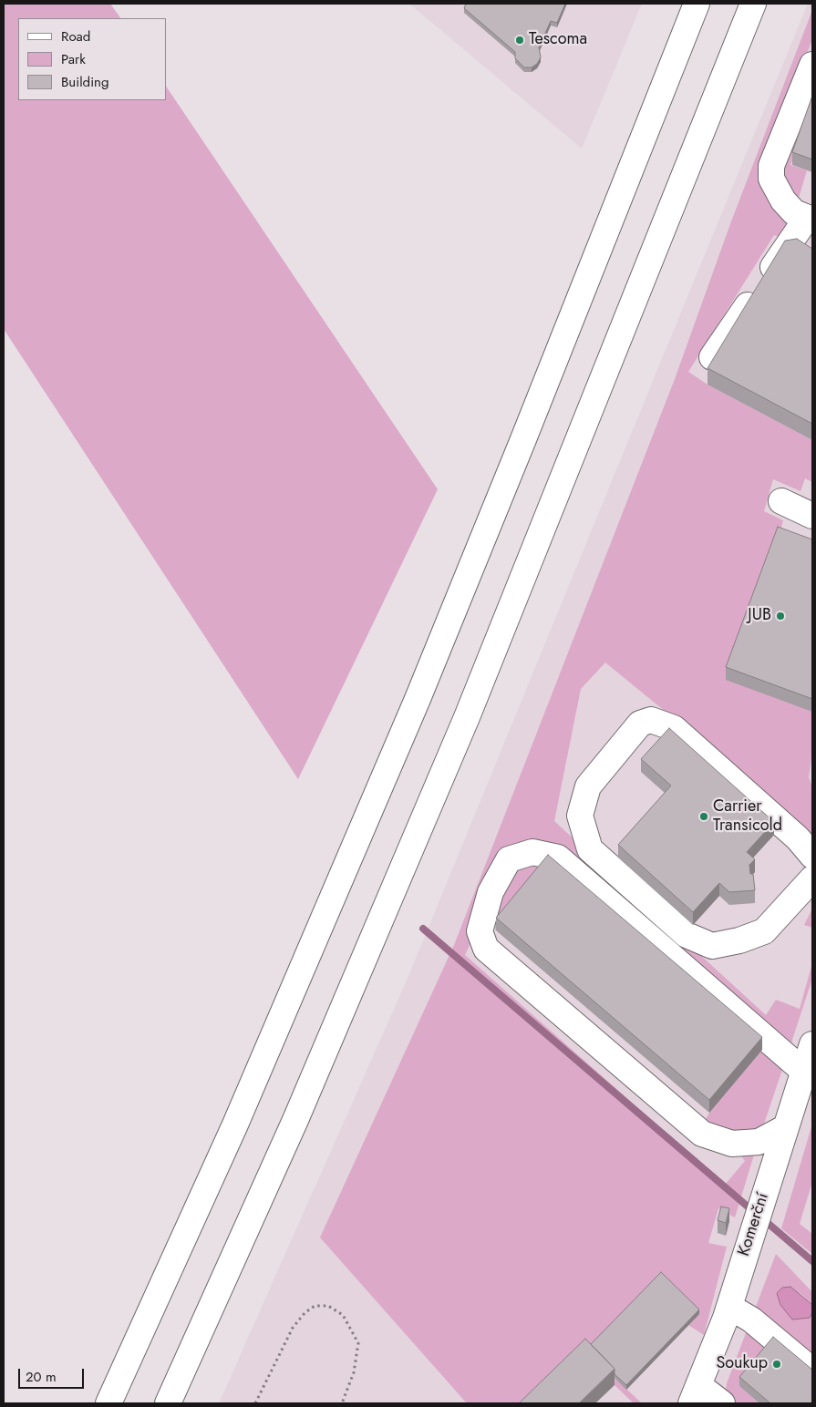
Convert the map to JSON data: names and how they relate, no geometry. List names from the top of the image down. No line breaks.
{"streets":{"main road":["Komerční"]},"places":["Tescoma","JUB","Carrier Transicold","Soukup"],"legend":["Road","Park","Building"],"scale_bar":"20 m"}
